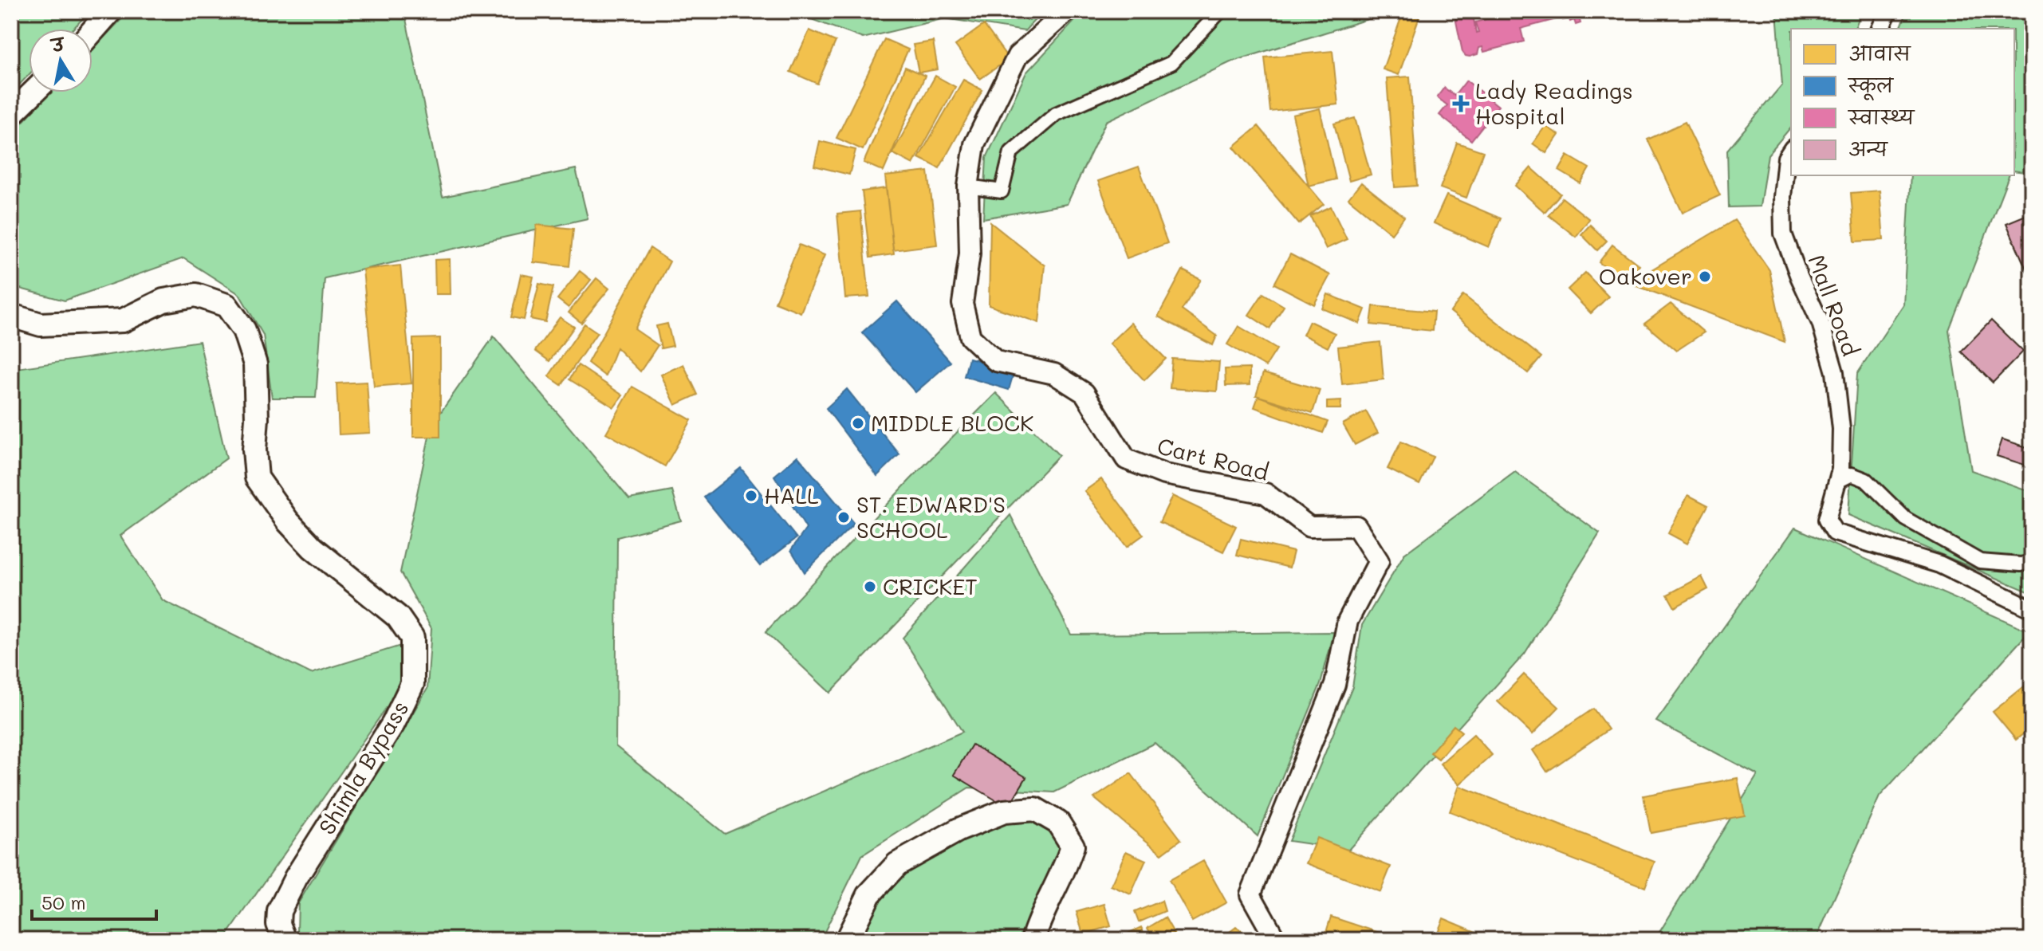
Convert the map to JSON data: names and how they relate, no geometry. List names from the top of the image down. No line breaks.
{"streets":{"highway":["Shimla Bypass"],"main road":["Cart Road"],"street":["Mall Road"]},"places":{"health":["Lady Readings Hospital"],"other":["Oakover","MIDDLE BLOCK","HALL","ST. EDWARD'S SCHOOL","CRICKET"]},"legend":["आवास","स्कूल","स्वास्थ्य","अन्य"],"scale_bar":"50 m","north":"top"}
